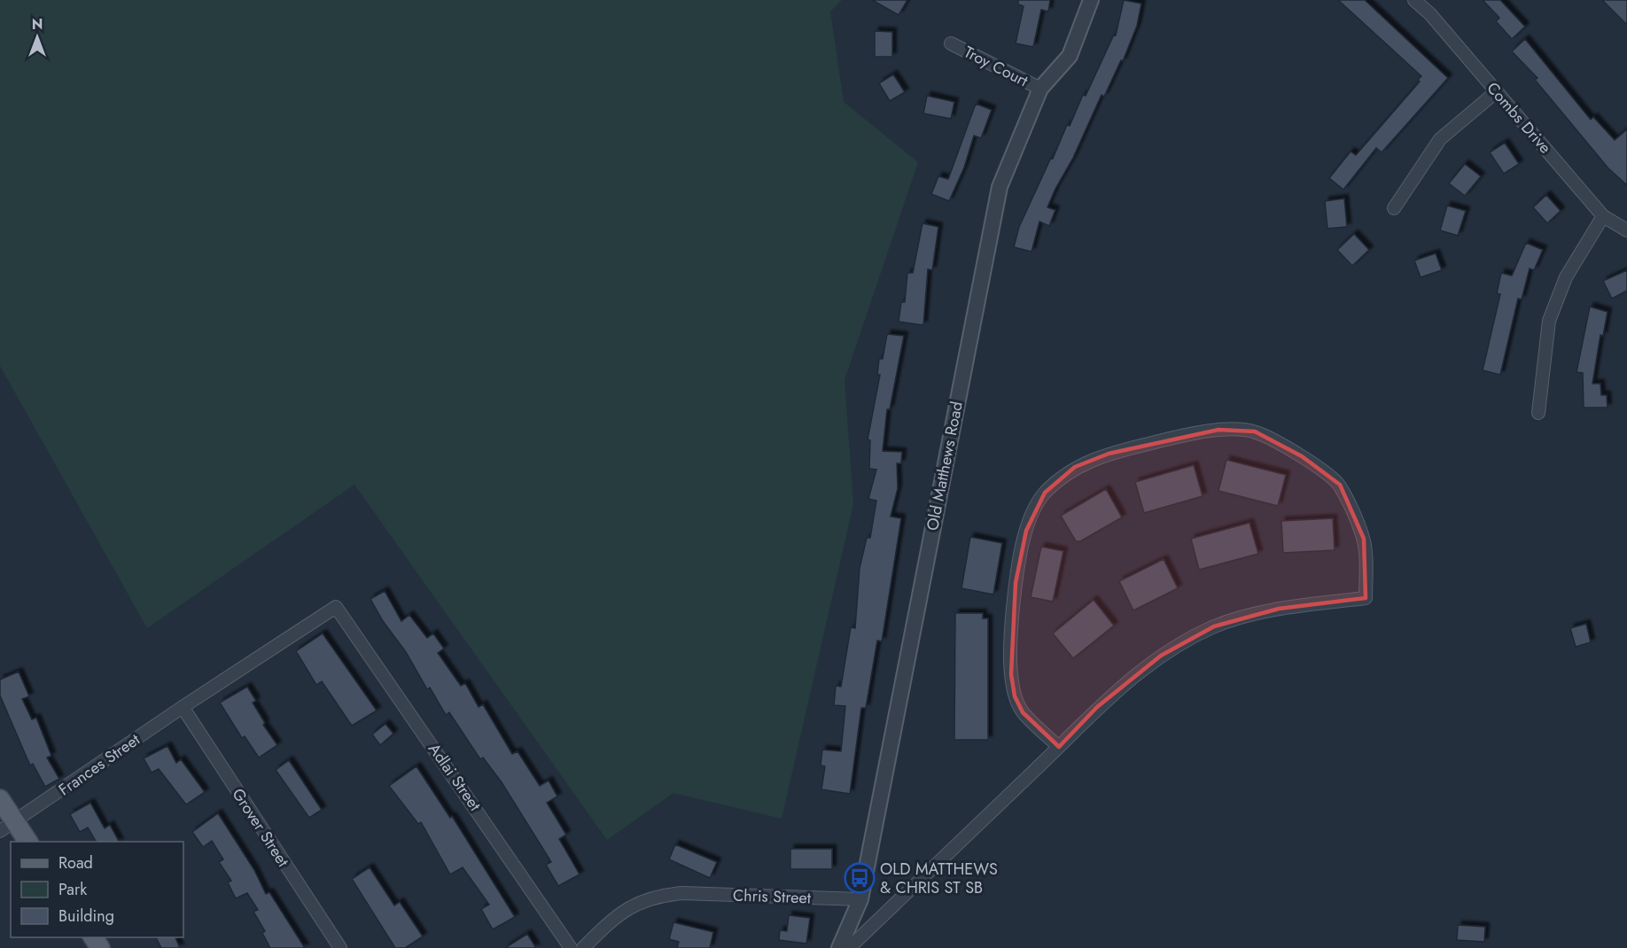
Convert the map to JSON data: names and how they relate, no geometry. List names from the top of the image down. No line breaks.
{"streets":{"street":["Troy Court","Combs Drive","Old Matthews Road","Frances Street","Adlai Street","Grover Street","Chris Street"]},"crossings":[["Troy Court","Old Matthews Road"],["Old Matthews Road","Chris Street"],["Frances Street","Adlai Street"],["Frances Street","Grover Street"]],"places":{"bus stop":["OLD MATTHEWS & CHRIS ST SB"]},"legend":["Road","Park","Building"],"north":"top"}
